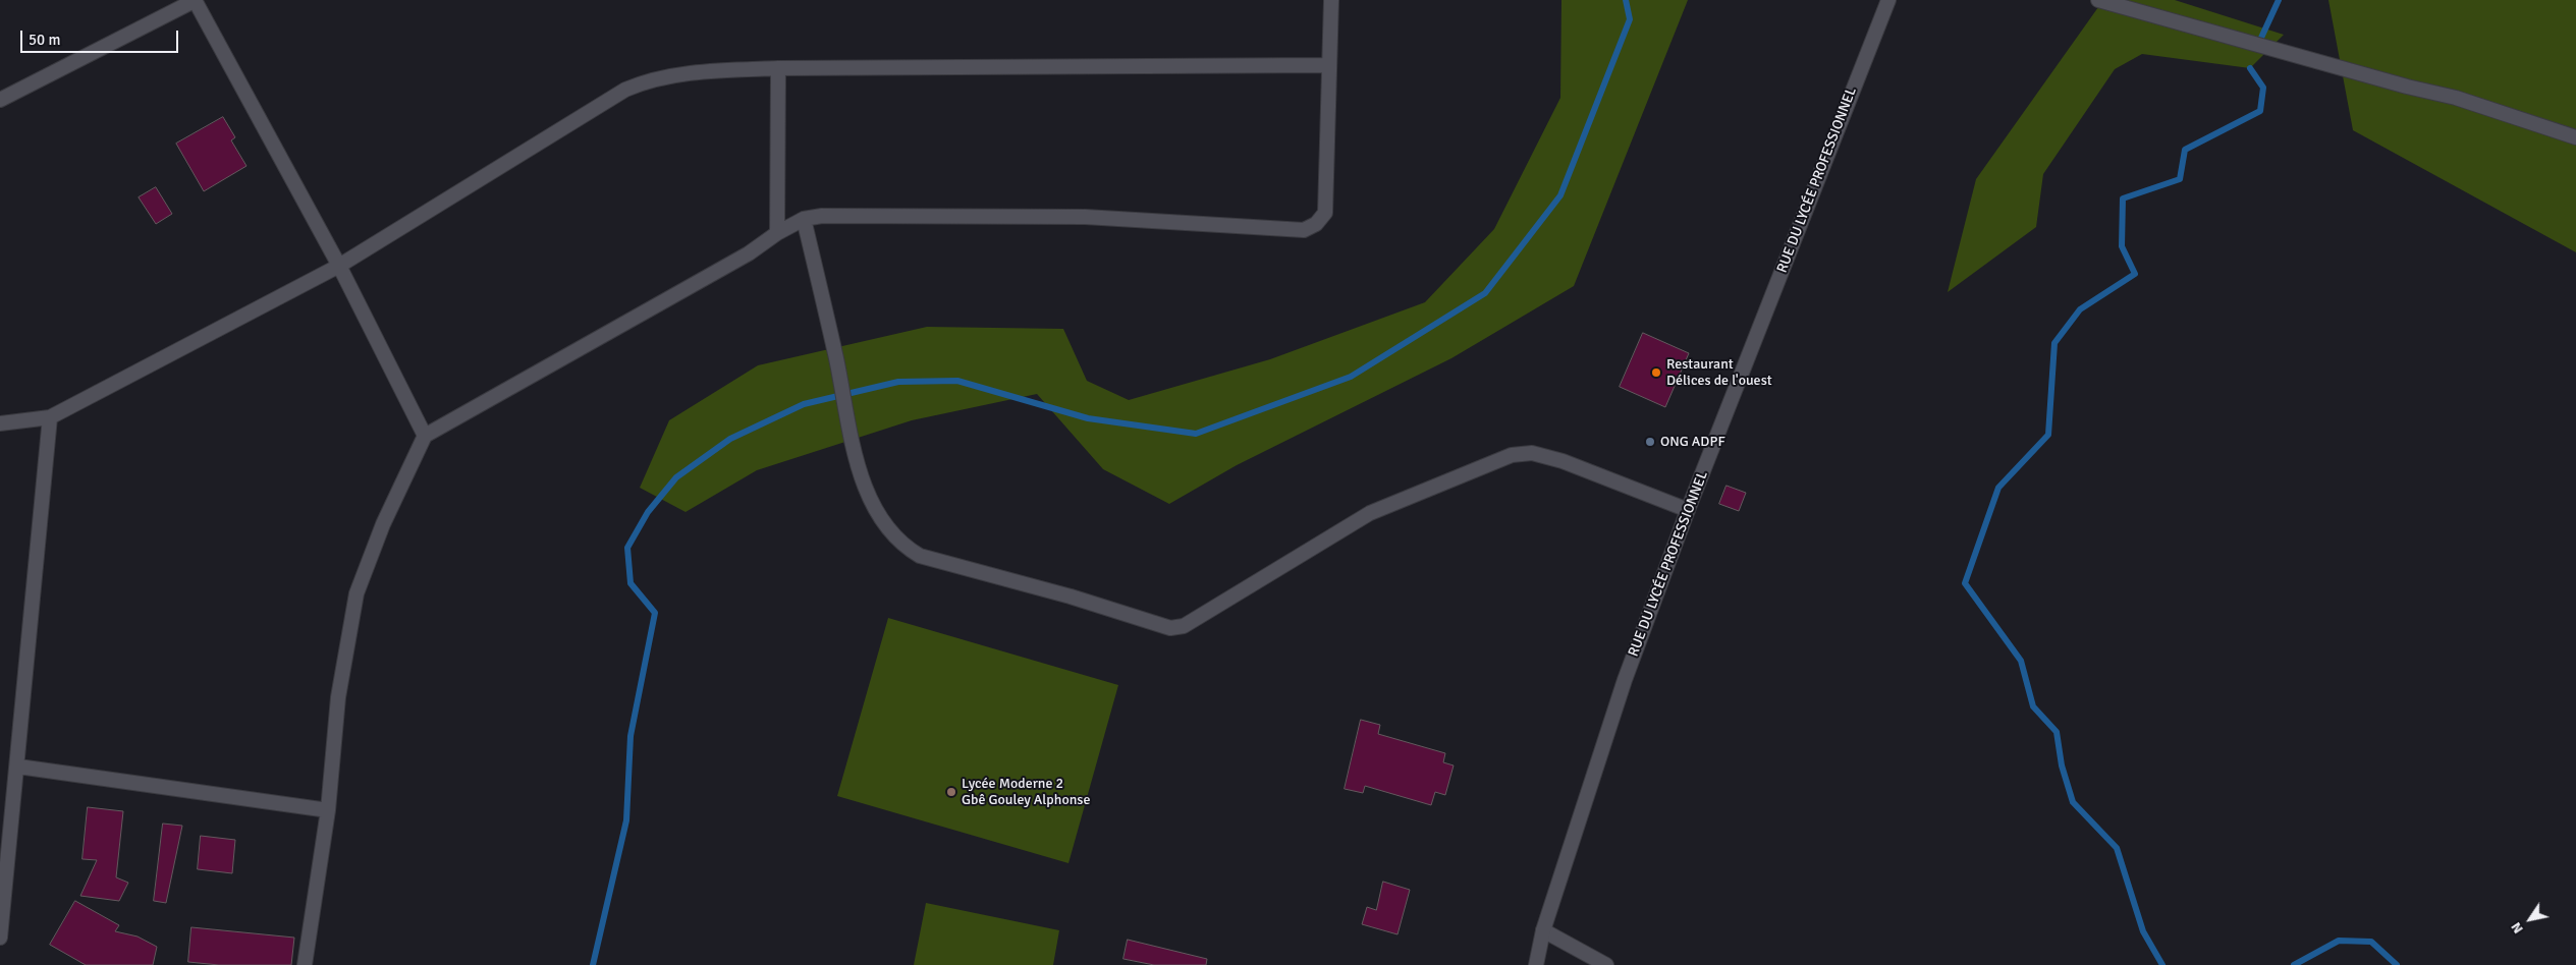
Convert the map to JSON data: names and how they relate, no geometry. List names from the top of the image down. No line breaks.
{"streets":{"street":["RUE DU LYCÉE PROFESSIONNEL"]},"places":["Restaurant Délices de l'ouest","ONG ADPF","Lycée Moderne 2 Gbê Gouley Alphonse"],"scale_bar":"50 m","north":"bottom left"}
